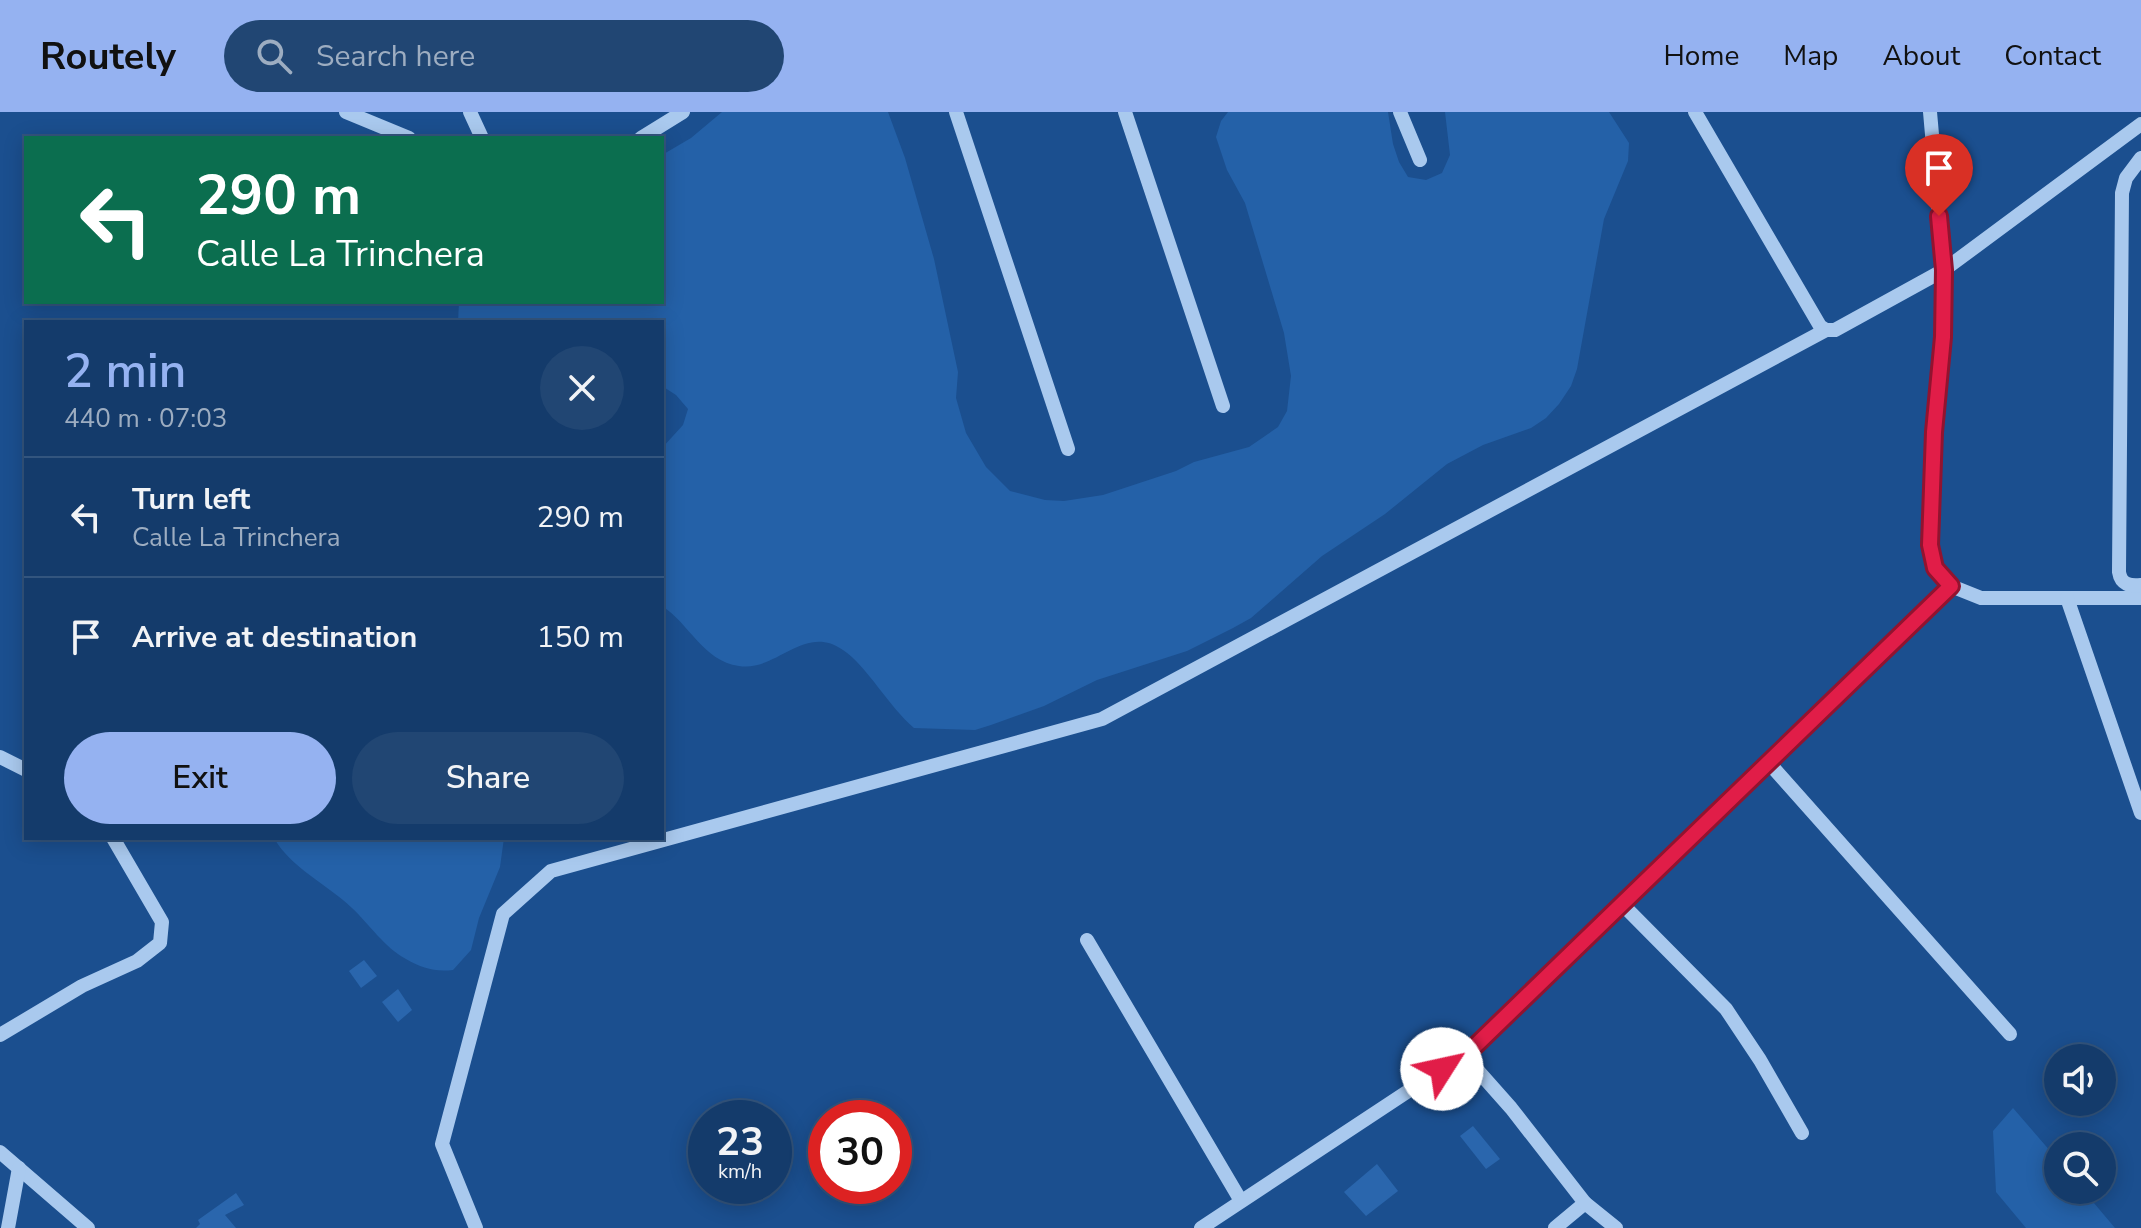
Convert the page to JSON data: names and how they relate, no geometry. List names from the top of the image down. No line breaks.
{"page":{"header":"Routely","search":"Search here","nav":["Home","Map","About","Contact"],"turn":["290 m","Calle La Trinchera"],"heading":["2 min","440 m · 07:03"],"list":[{"name":"Turn left","note":"Calle La Trinchera","value":"290 m"},{"name":"Arrive at destination","value":"150 m"}],"buttons":["Exit","Share"],"speed":"23 km/h","limit":"30"}}
